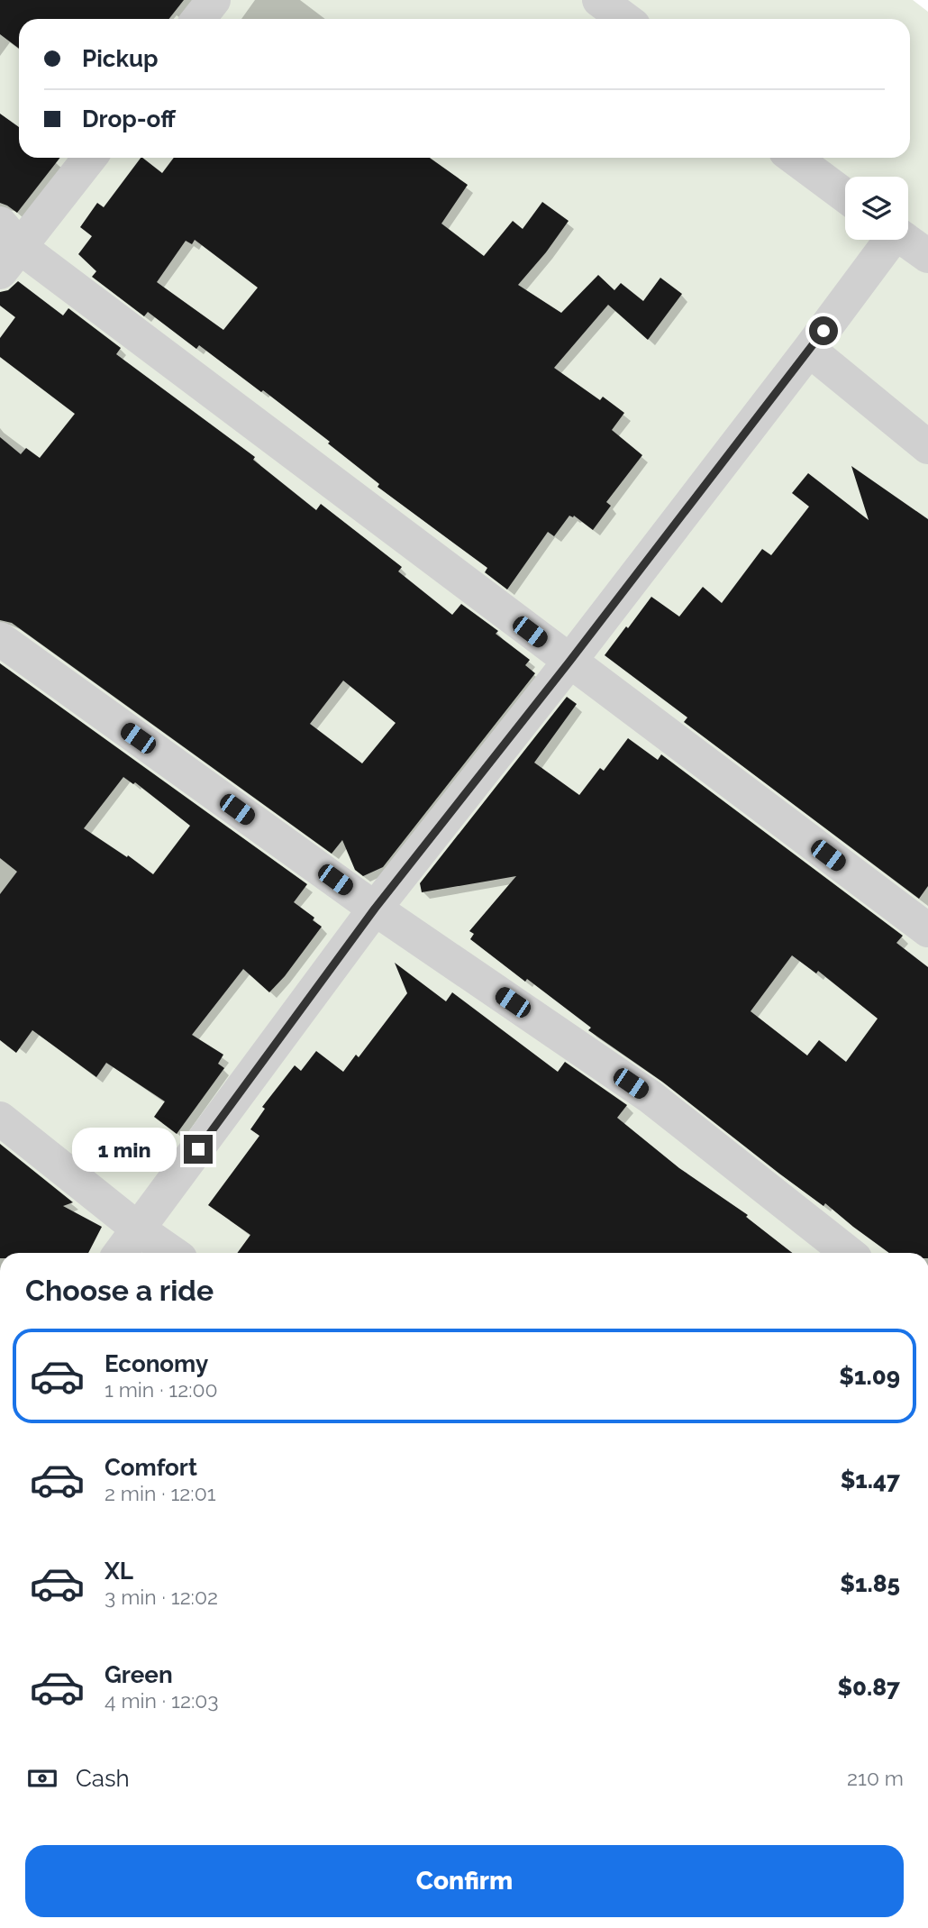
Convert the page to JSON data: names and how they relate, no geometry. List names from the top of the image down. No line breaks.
{"page":{"banner":["Pickup","Drop-off"],"bubble":"1 min","heading":"Choose a ride","list":[{"name":"Economy","note":"1 min · 12:00","value":"$1.09"},{"name":"Comfort","note":"2 min · 12:01","value":"$1.47"},{"name":"XL","note":"3 min · 12:02","value":"$1.85"},{"name":"Green","note":"4 min · 12:03","value":"$0.87"}],"pay":["Cash","210 m"],"buttons":"Confirm"}}
